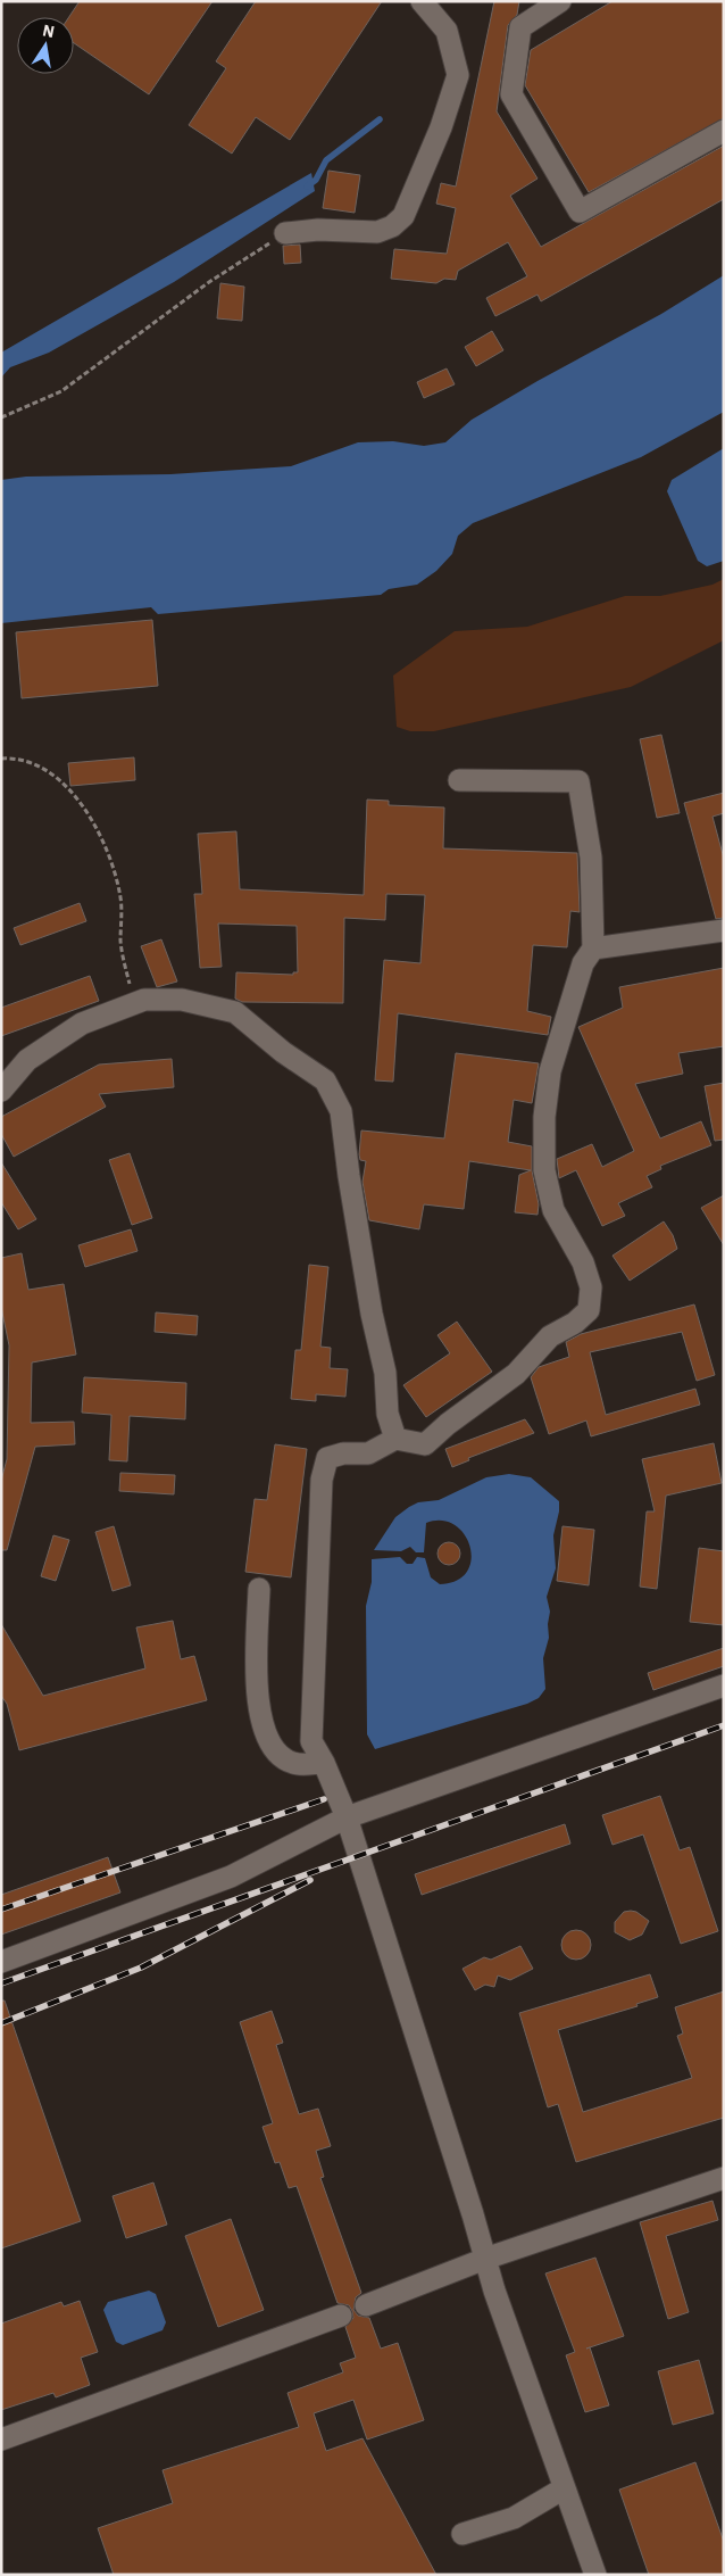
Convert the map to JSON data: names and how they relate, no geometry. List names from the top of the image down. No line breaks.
{"north":"top"}
